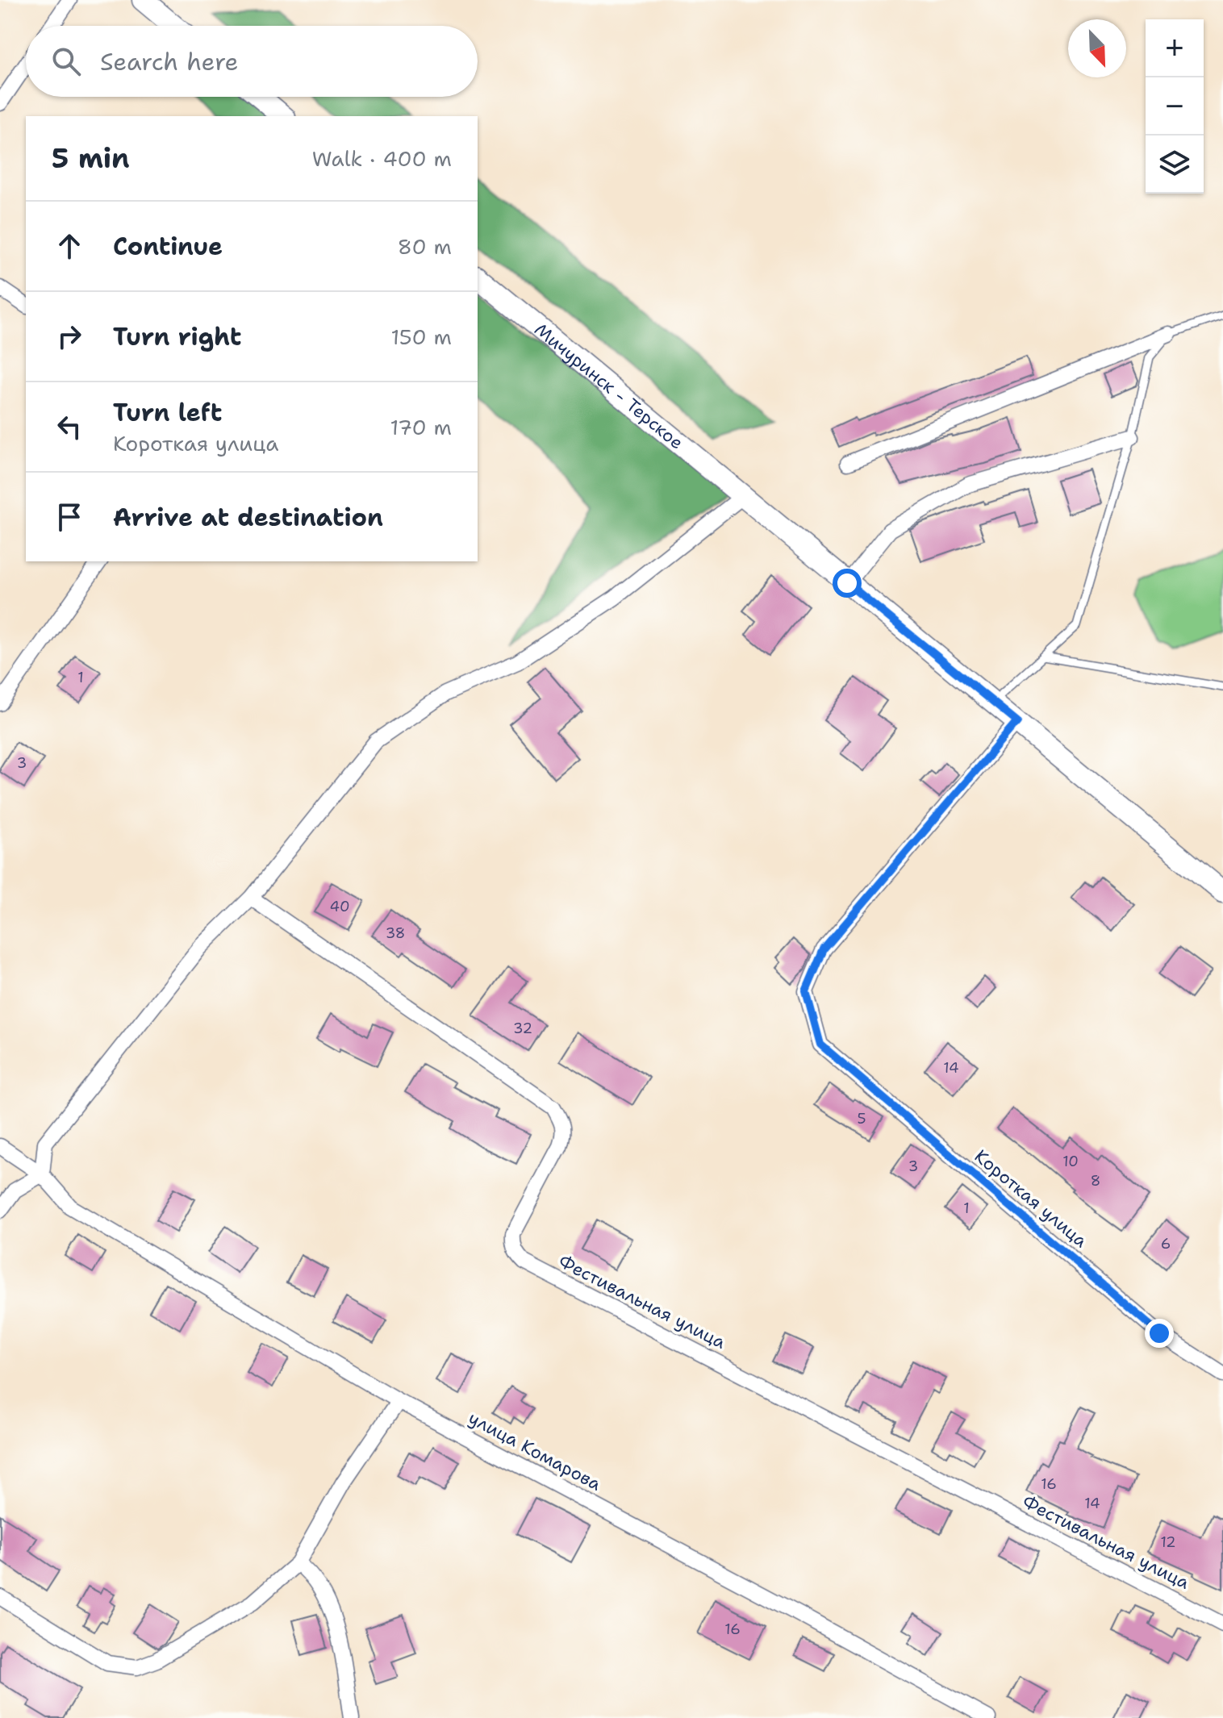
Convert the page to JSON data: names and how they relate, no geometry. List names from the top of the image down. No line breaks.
{"streets":{"street":["Мичуринск - Терское","Короткая улица","Фестивальная улица","улица Комарова"]},"crossings":[["Мичуринск - Терское","Короткая улица"]],"house_numbers":["1","3","40","38","32","14","5","10","3","8","1","6","16","14","12","16"],"north":"bottom right","page":{"map_buttons":["+","−"],"search":"Search here","heading":["5 min","Walk · 400 m"],"list":[["Continue","80 m"],["Turn right","150 m"],["Turn left","Короткая улица","170 m"],"Arrive at destination"]}}
